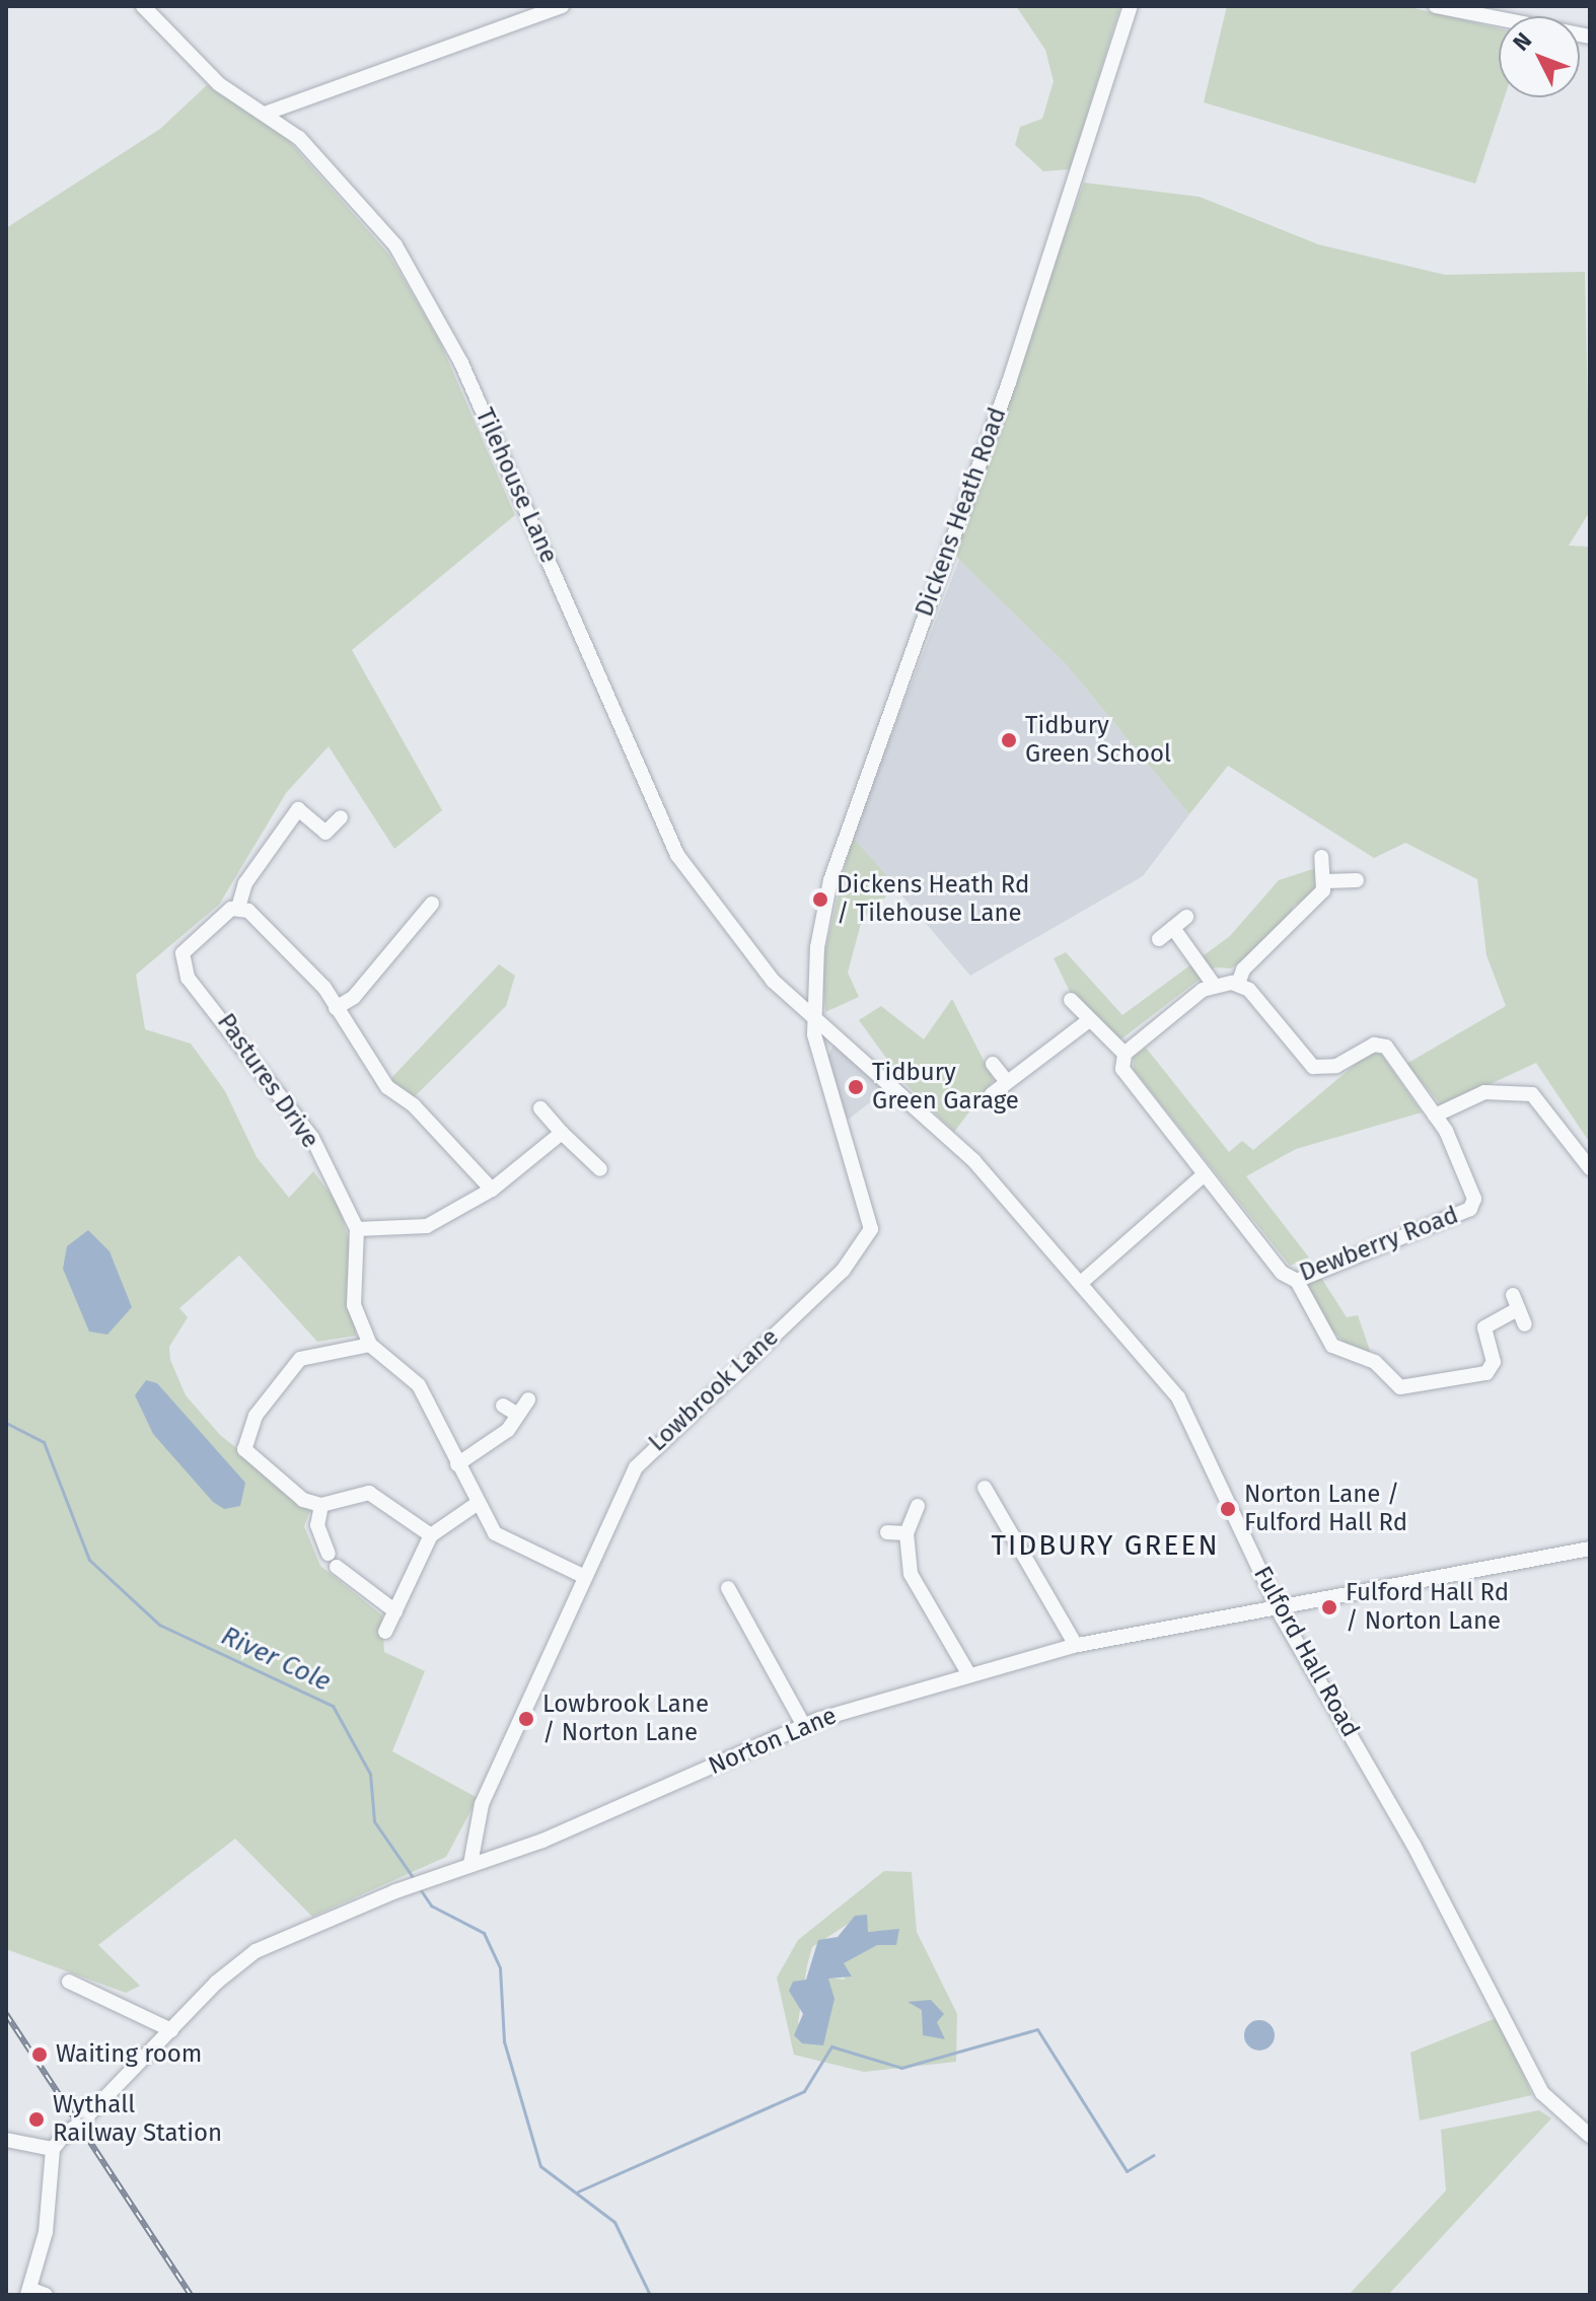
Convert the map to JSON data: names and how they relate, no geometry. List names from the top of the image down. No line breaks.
{"streets":{"street":["Tilehouse Lane","Dickens Heath Road","Pastures Drive","Dewberry Road","Lowbrook Lane","Fulford Hall Road","Norton Lane"]},"crossings":[["Tilehouse Lane","Dickens Heath Road"],["Tilehouse Lane","Lowbrook Lane"],["Tilehouse Lane","Fulford Hall Road"],["Dickens Heath Road","Lowbrook Lane"],["Dickens Heath Road","Fulford Hall Road"],["Lowbrook Lane","Fulford Hall Road"],["Lowbrook Lane","Norton Lane"],["Fulford Hall Road","Norton Lane"]],"districts":["TIDBURY GREEN"],"water":["River Cole"],"places":["Tidbury Green School","Dickens Heath Rd / Tilehouse Lane","Tidbury Green Garage","Norton Lane / Fulford Hall Rd","Fulford Hall Rd / Norton Lane","Lowbrook Lane / Norton Lane","Waiting room","Wythall Railway Station"],"north":"top left"}
